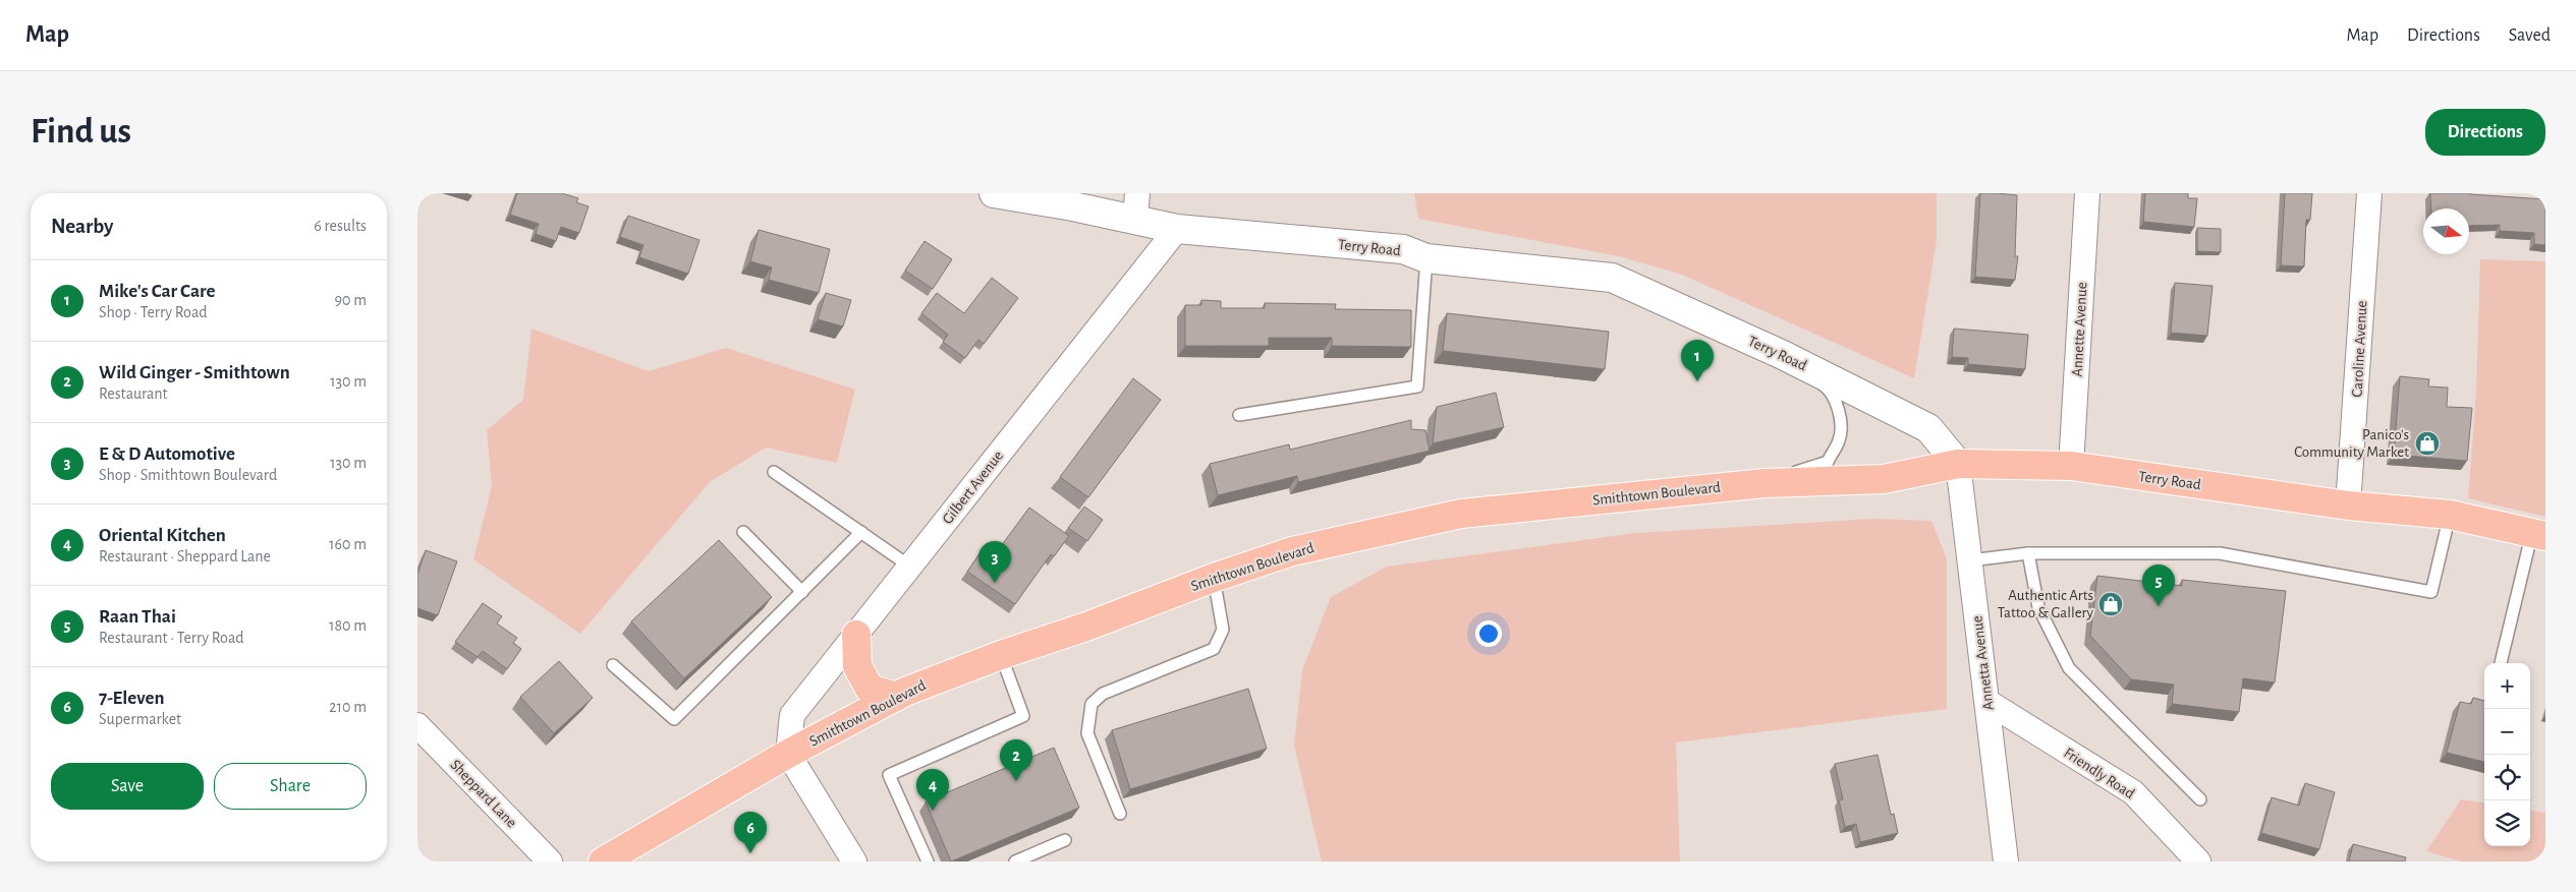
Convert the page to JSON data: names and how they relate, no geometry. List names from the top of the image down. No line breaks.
{"streets":{"main road":["Terry Road","Smithtown Boulevard"],"street":["Annette Avenue","Caroline Avenue","Gilbert Avenue","Annetta Avenue","Friendly Road","Sheppard Lane"]},"crossings":[["Terry Road","Annette Avenue"],["Terry Road","Caroline Avenue"],["Terry Road","Gilbert Avenue"],["Terry Road","Smithtown Boulevard"],["Terry Road","Annetta Avenue"],["Gilbert Avenue","Smithtown Boulevard"],["Smithtown Boulevard","Annetta Avenue"],["Annetta Avenue","Friendly Road"]],"places":{"shop":["Panico's Community Market","Authentic Arts Tattoo & Gallery"]},"north":"right","page":{"header":"Map","nav":["Map","Directions","Saved"],"buttons":["Directions",["Save","Share"]],"title":"Find us","heading":["Nearby","6 results"],"list":[{"mark":"1","name":"Mike's Car Care","note":"Shop · Terry Road","value":"90 m"},{"mark":"2","name":"Wild Ginger - Smithtown","note":"Restaurant","value":"130 m"},{"mark":"3","name":"E & D Automotive","note":"Shop · Smithtown Boulevard","value":"130 m"},{"mark":"4","name":"Oriental Kitchen","note":"Restaurant · Sheppard Lane","value":"160 m"},{"mark":"5","name":"Raan Thai","note":"Restaurant · Terry Road","value":"180 m"},{"mark":"6","name":"7-Eleven","note":"Supermarket","value":"210 m"}],"pins":["1","3","5","2","4","6"],"map_buttons":["+","−"]}}
